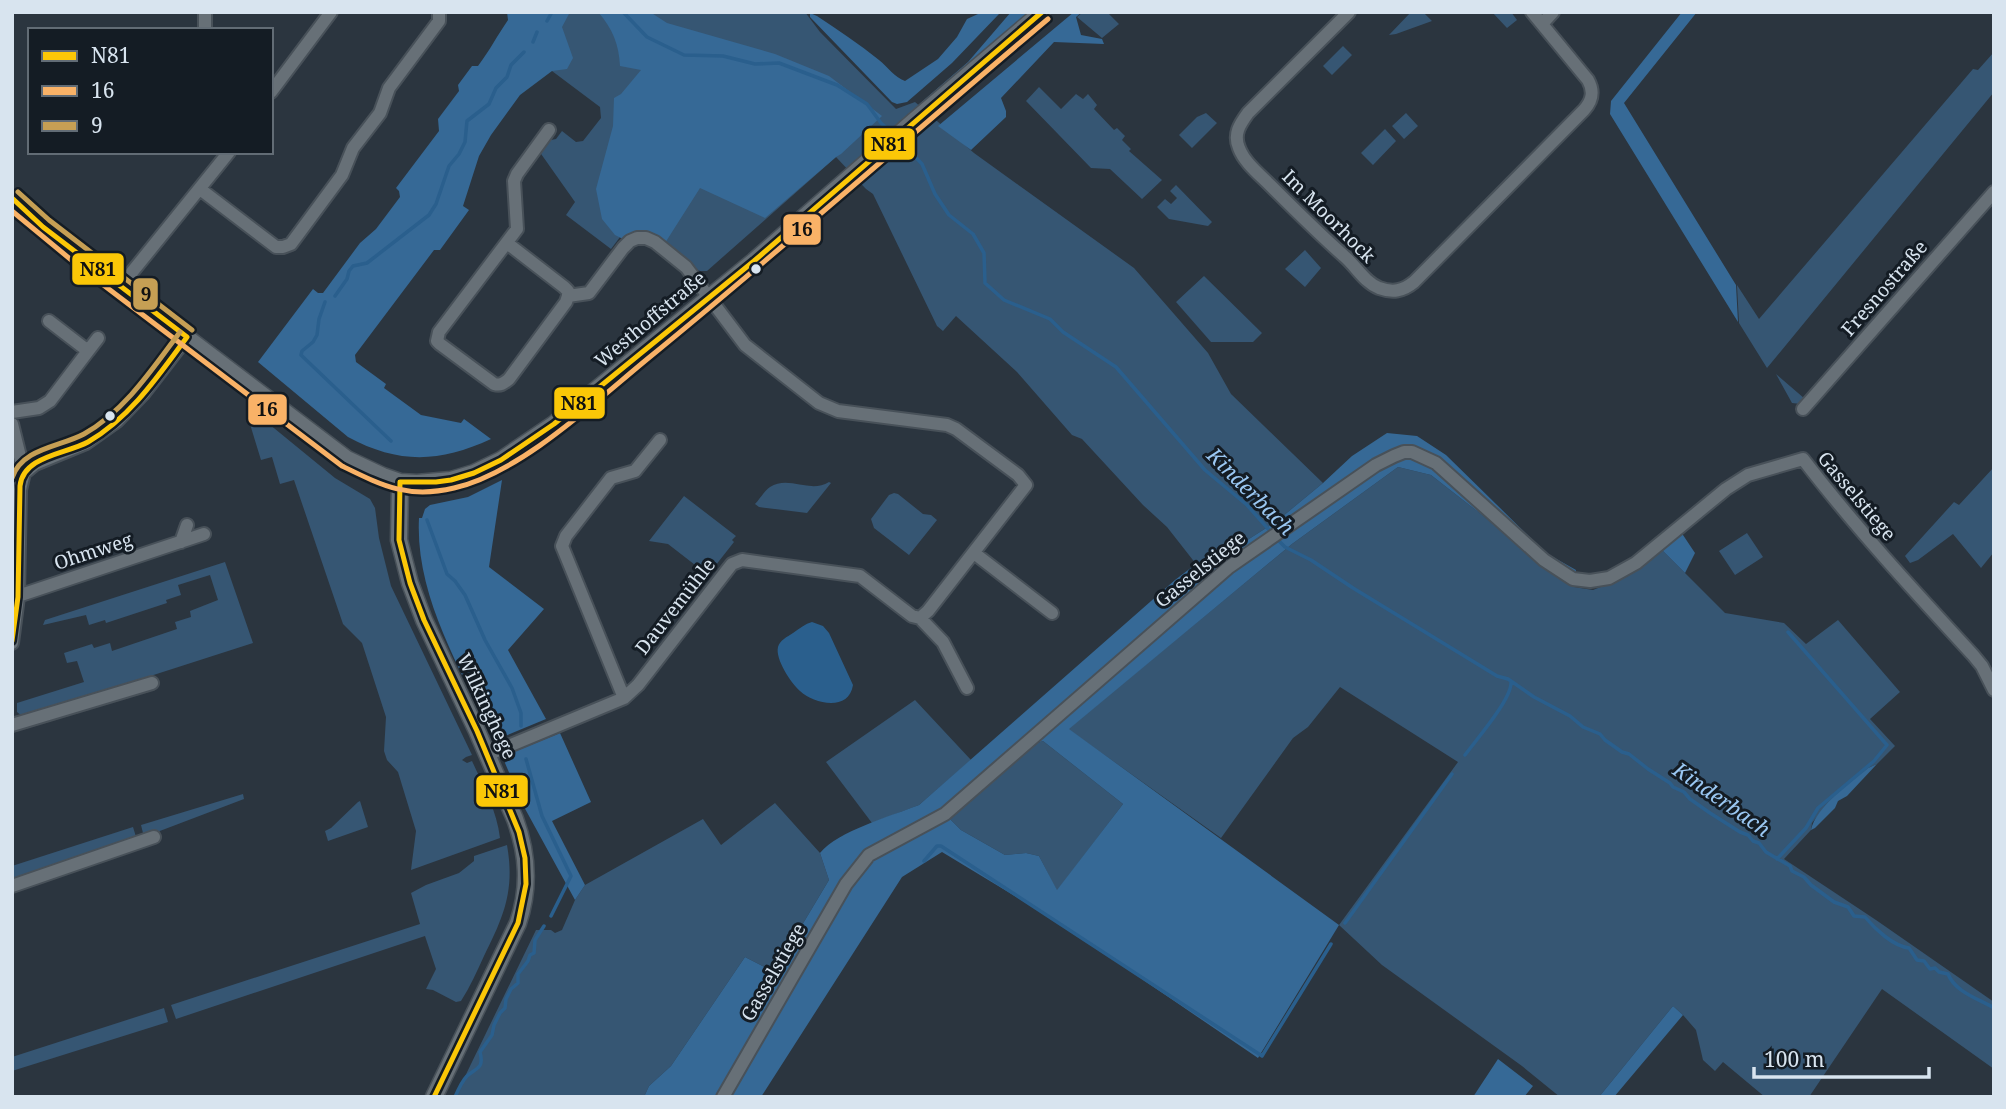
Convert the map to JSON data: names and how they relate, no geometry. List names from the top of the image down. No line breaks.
{"streets":{"street":["Im Moorhock","Fresnostraße","Westhoffstraße","Gasselstiege","Ohmweg","Dauvemühle","Wilkinghege"]},"crossings":[["Westhoffstraße","Wilkinghege"],["Dauvemühle","Wilkinghege"]],"water":["Kinderbach"],"lines":["transit line N81","transit line 16","transit line 9"],"legend":["N81","16","9"],"scale_bar":"100 m"}
